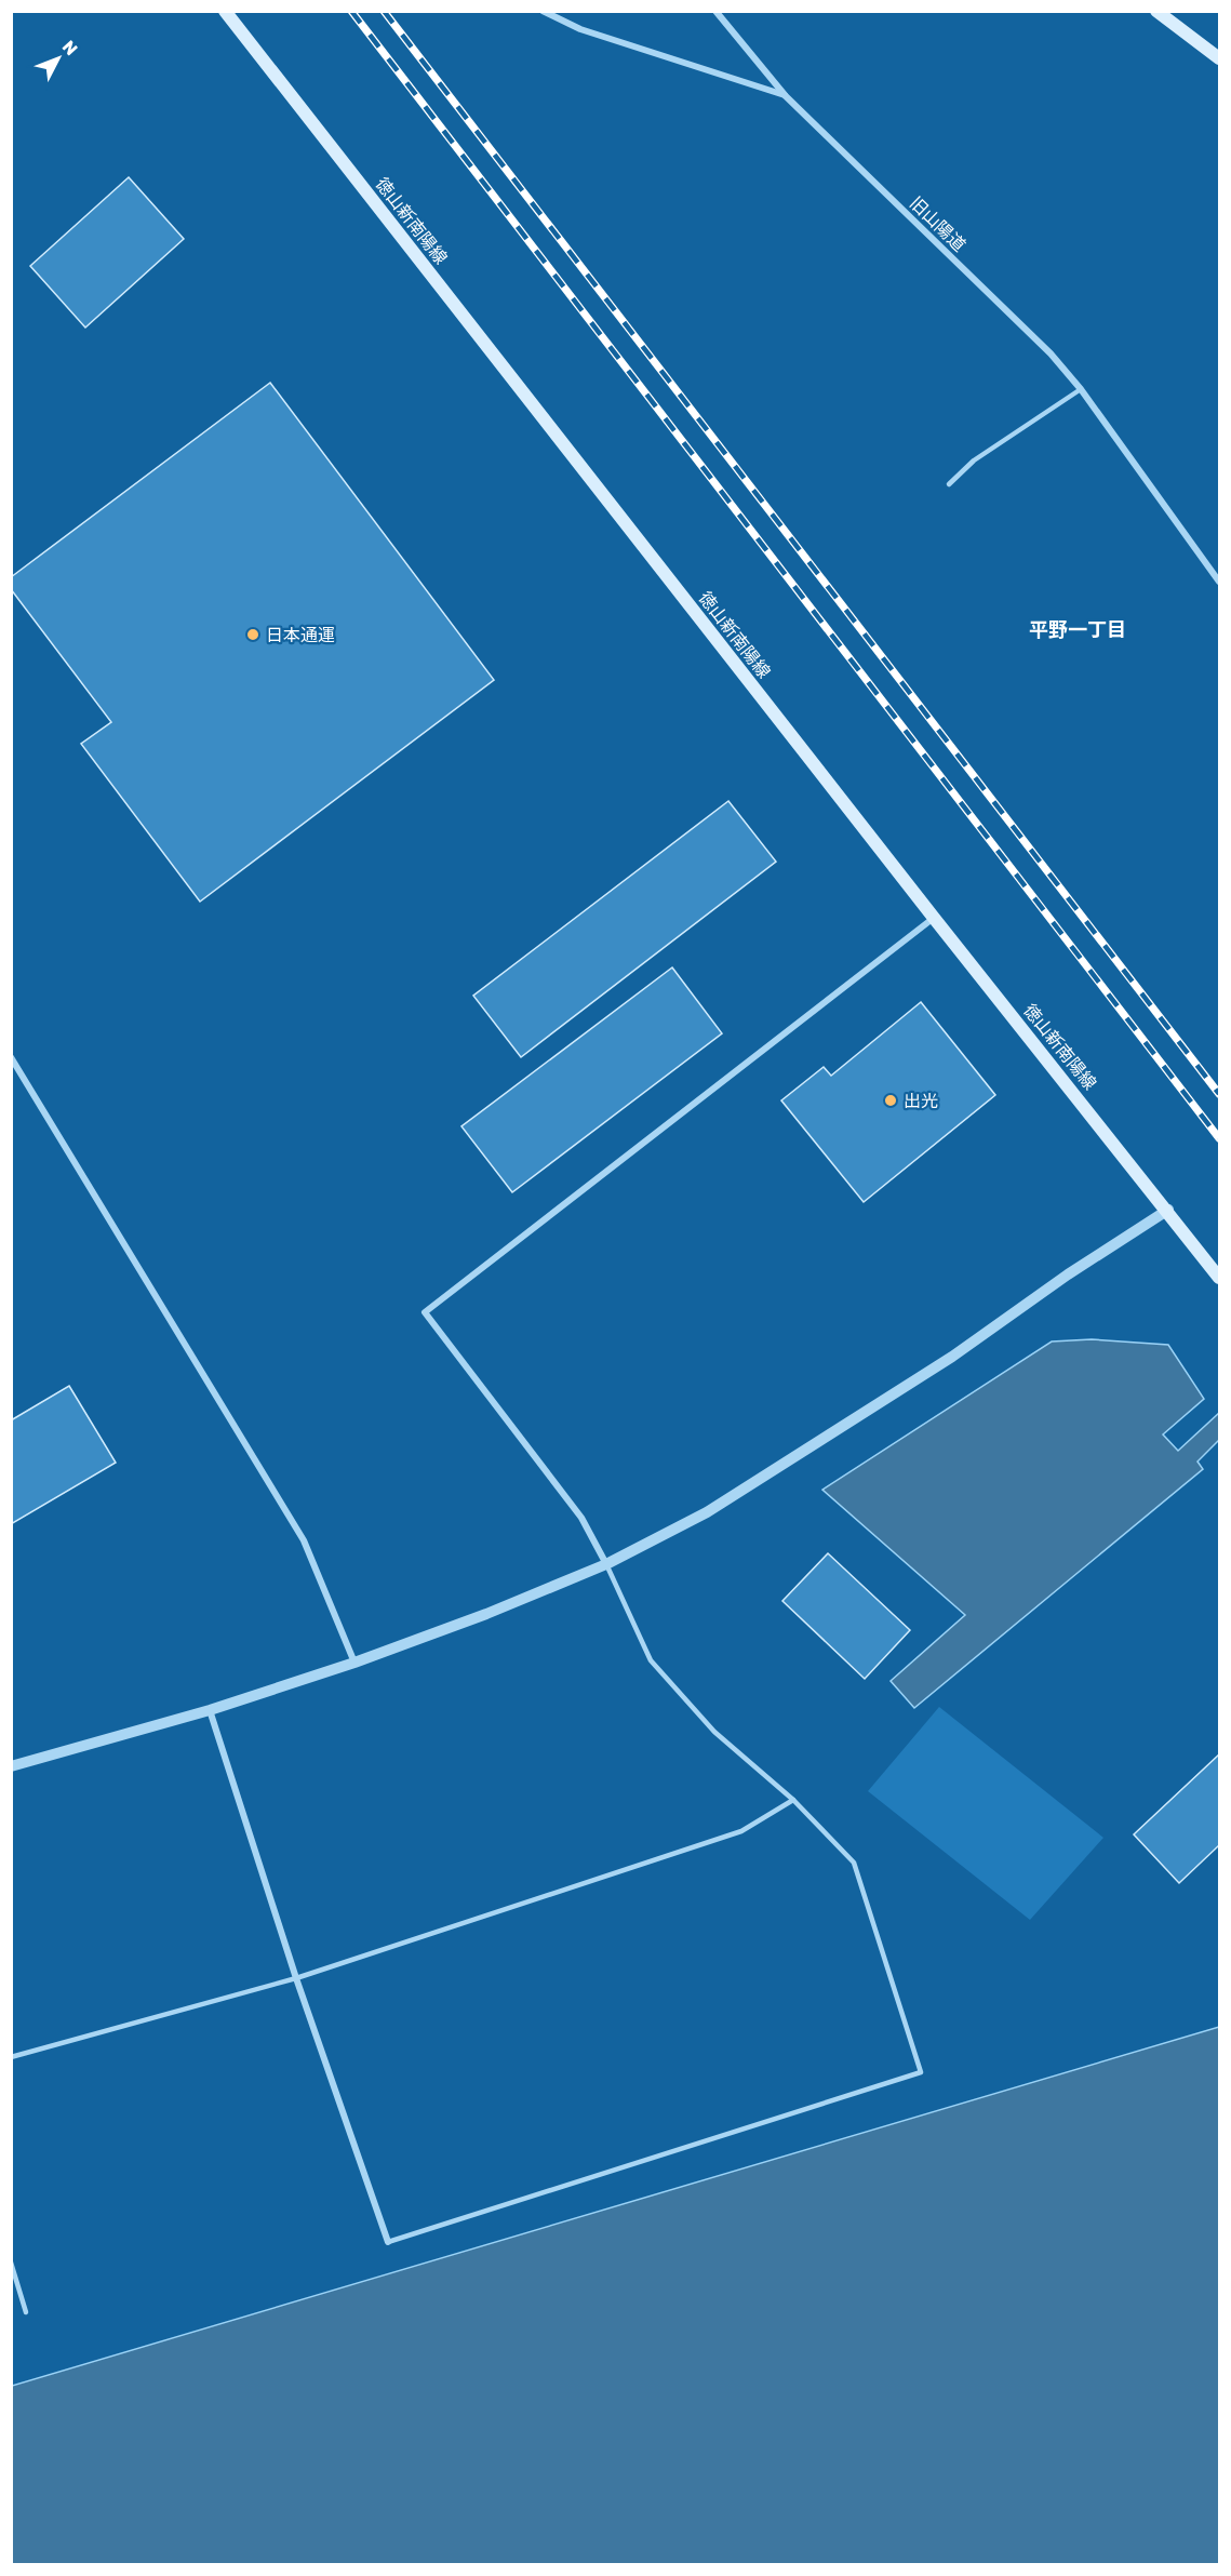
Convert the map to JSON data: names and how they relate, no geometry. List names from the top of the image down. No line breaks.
{"streets":{"main road":["徳山新南陽線"],"street":["旧山陽道"]},"districts":["平野一丁目"],"places":["日本通運","出光"],"north":"top right"}
